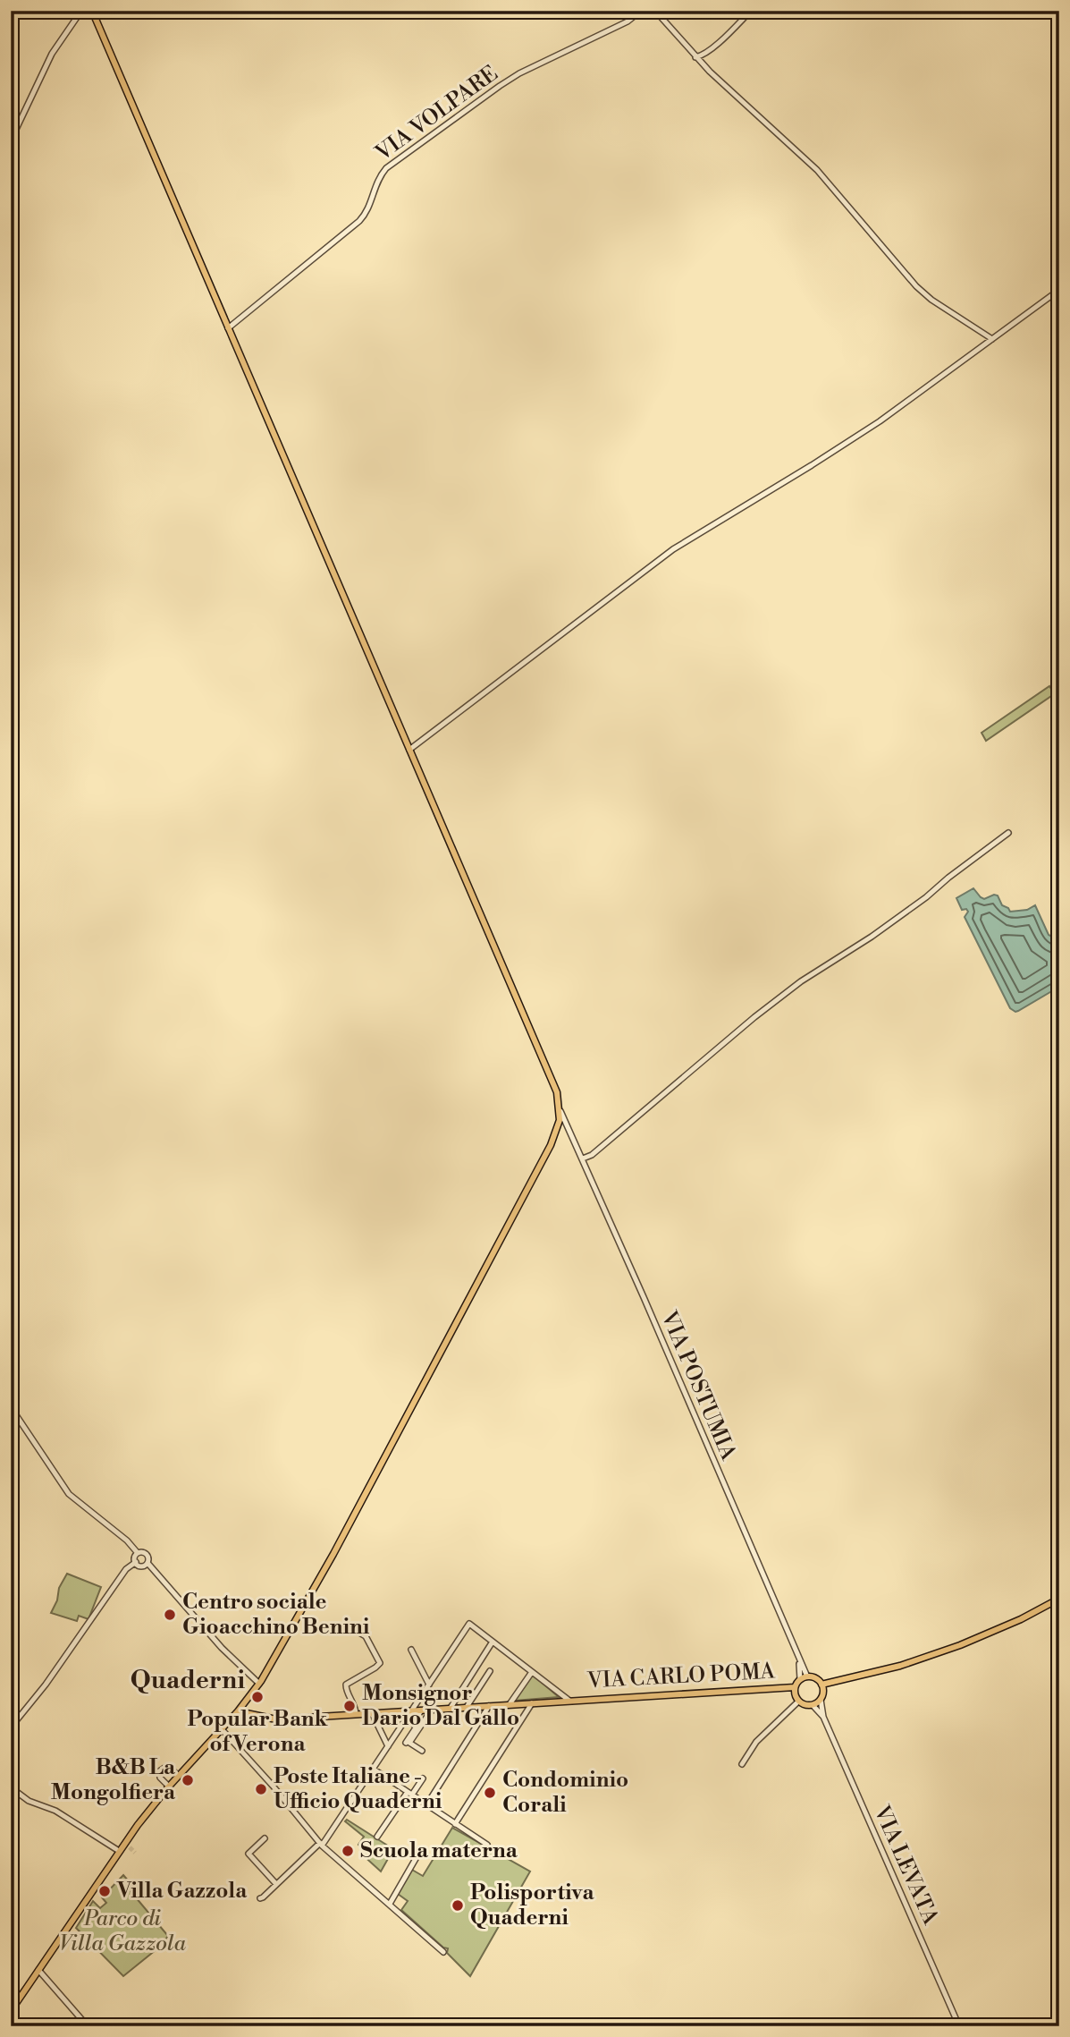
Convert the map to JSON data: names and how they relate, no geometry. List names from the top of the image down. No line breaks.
{"streets":{"main road":["VIA CARLO POMA"],"street":["VIA VOLPARE","VIA POSTUMIA","VIA LEVATA"]},"crossings":[["VIA POSTUMIA","VIA CARLO POMA"],["VIA POSTUMIA","VIA LEVATA"],["VIA CARLO POMA","VIA LEVATA"]],"districts":["Quaderni"],"parks":["Parco di Villa Gazzola"],"places":["Centro sociale Gioacchino Benini","Popular Bank of Verona","Monsignor Dario Dal Gallo","B&B La Mongolfiera","Poste Italiane - Ufficio Quaderni","Condominio Corali","Scuola materna","Villa Gazzola","Polisportiva Quaderni"]}
